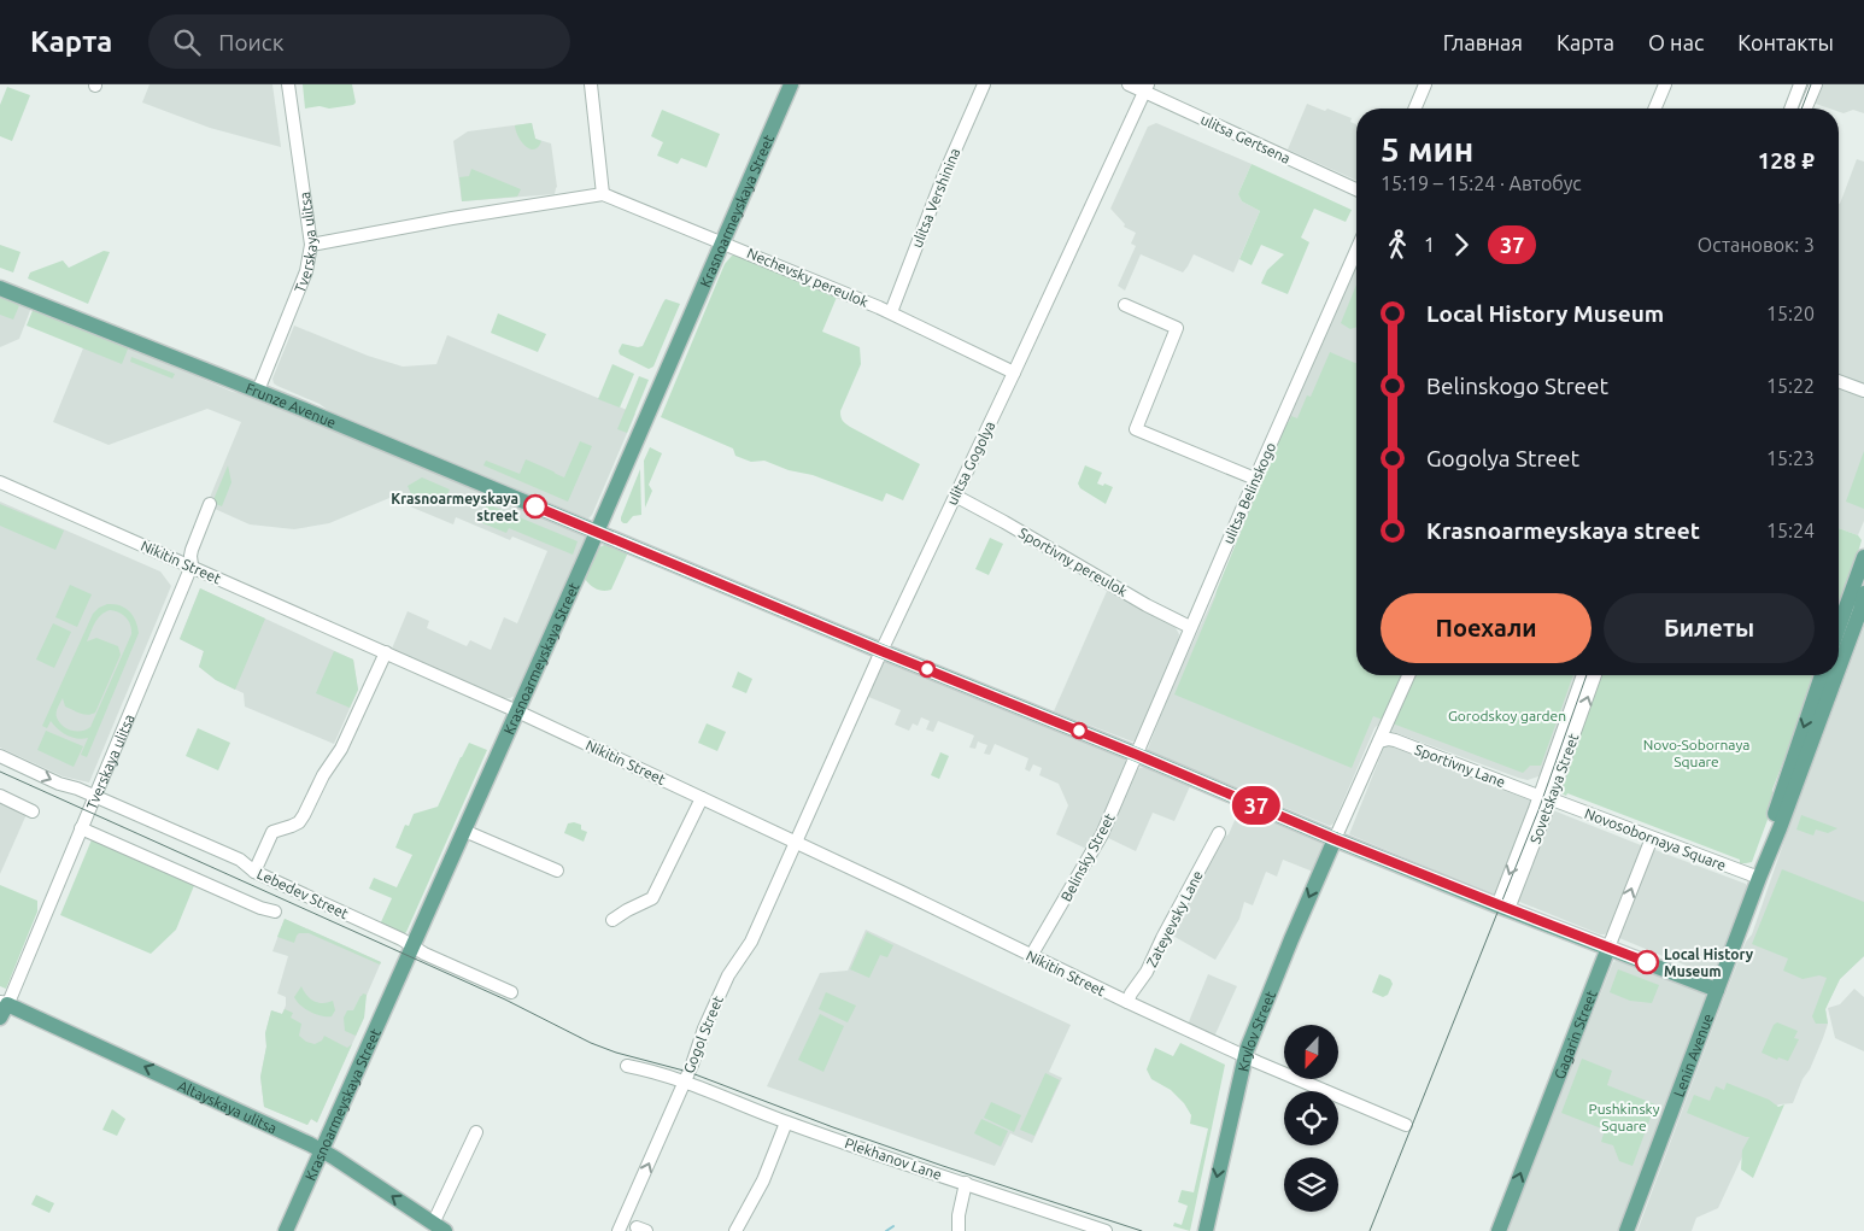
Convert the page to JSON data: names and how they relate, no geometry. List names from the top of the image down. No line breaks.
{"streets":{"main road":["Krasnoarmeyskaya Street","Frunze Avenue","Krylov Street","Gagarin Street","Lenin Avenue","Altayskaya ulitsa"],"street":["ulitsa Gertsena","ulitsa Vershinina","Tverskaya ulitsa","Nechevsky pereulok","ulitsa Gogolya","ulitsa Belinskogo","Nikitin Street","Sportivny pereulok","Sportivny Lane","Sovetskaya Street","Novosobornaya Square","Belinsky Street","Lebedev Street","Zateyevsky Lane","Gogol Street","Plekhanov Lane"]},"crossings":[["ulitsa Gertsena","ulitsa Gogolya"],["ulitsa Vershinina","Nechevsky pereulok"],["Krasnoarmeyskaya Street","Nechevsky pereulok"],["Krasnoarmeyskaya Street","Frunze Avenue"],["Krasnoarmeyskaya Street","Nikitin Street"],["Krasnoarmeyskaya Street","Lebedev Street"],["Krasnoarmeyskaya Street","Altayskaya ulitsa"],["Tverskaya ulitsa","Frunze Avenue"],["Tverskaya ulitsa","Nikitin Street"],["Tverskaya ulitsa","Lebedev Street"],["Tverskaya ulitsa","Altayskaya ulitsa"],["Nechevsky pereulok","ulitsa Gogolya"],["Frunze Avenue","ulitsa Gogolya"],["Frunze Avenue","ulitsa Belinskogo"],["Frunze Avenue","Belinsky Street"],["Frunze Avenue","Krylov Street"],["ulitsa Gogolya","Nikitin Street"],["ulitsa Gogolya","Sportivny pereulok"],["ulitsa Gogolya","Gogol Street"],["ulitsa Belinskogo","Sportivny pereulok"],["ulitsa Belinskogo","Belinsky Street"],["Nikitin Street","Belinsky Street"],["Nikitin Street","Zateyevsky Lane"],["Nikitin Street","Krylov Street"],["Nikitin Street","Gogol Street"],["Sportivny Lane","Sovetskaya Street"],["Sportivny Lane","Novosobornaya Square"],["Sovetskaya Street","Novosobornaya Square"],["Novosobornaya Square","Gagarin Street"],["Novosobornaya Square","Lenin Avenue"],["Gogol Street","Plekhanov Lane"]],"one_way":["Krylov Street","Gogol Street","Gagarin Street","Altayskaya ulitsa"],"parks":["Gorodskoy garden","Novo-Sobornaya Square","Pushkinsky Square"],"places":["Krasnoarmeyskaya street","Local History Museum"],"lines":["bus line 37"],"north":"bottom","page":{"header":"Карта","search":"Поиск","nav":["Главная","Карта","О нас","Контакты"],"on_map":"37","heading":["5 мин","15:19 – 15:24 · Автобус","128 ₽"],"legs":["1","37","Остановок: 3"],"list":[{"name":"Local History Museum","value":"15:20"},{"name":"Belinskogo Street","value":"15:22"},{"name":"Gogolya Street","value":"15:23"},{"name":"Krasnoarmeyskaya street","value":"15:24"}],"buttons":["Поехали","Билеты"]}}
